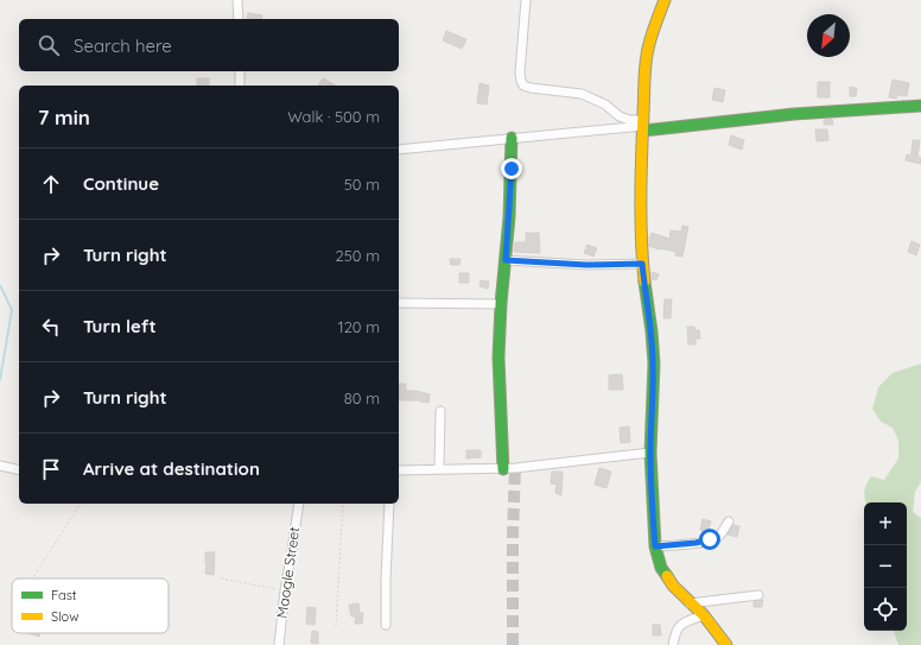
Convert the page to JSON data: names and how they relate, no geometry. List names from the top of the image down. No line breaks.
{"streets":{"street":["Maogle Street"]},"legend":["Fast","Slow"],"north":"bottom left","page":{"search":"Search here","heading":["7 min","Walk · 500 m"],"list":[["Continue","50 m"],["Turn right","250 m"],["Turn left","120 m"],["Turn right","80 m"],"Arrive at destination"],"map_buttons":["+","−"]}}
